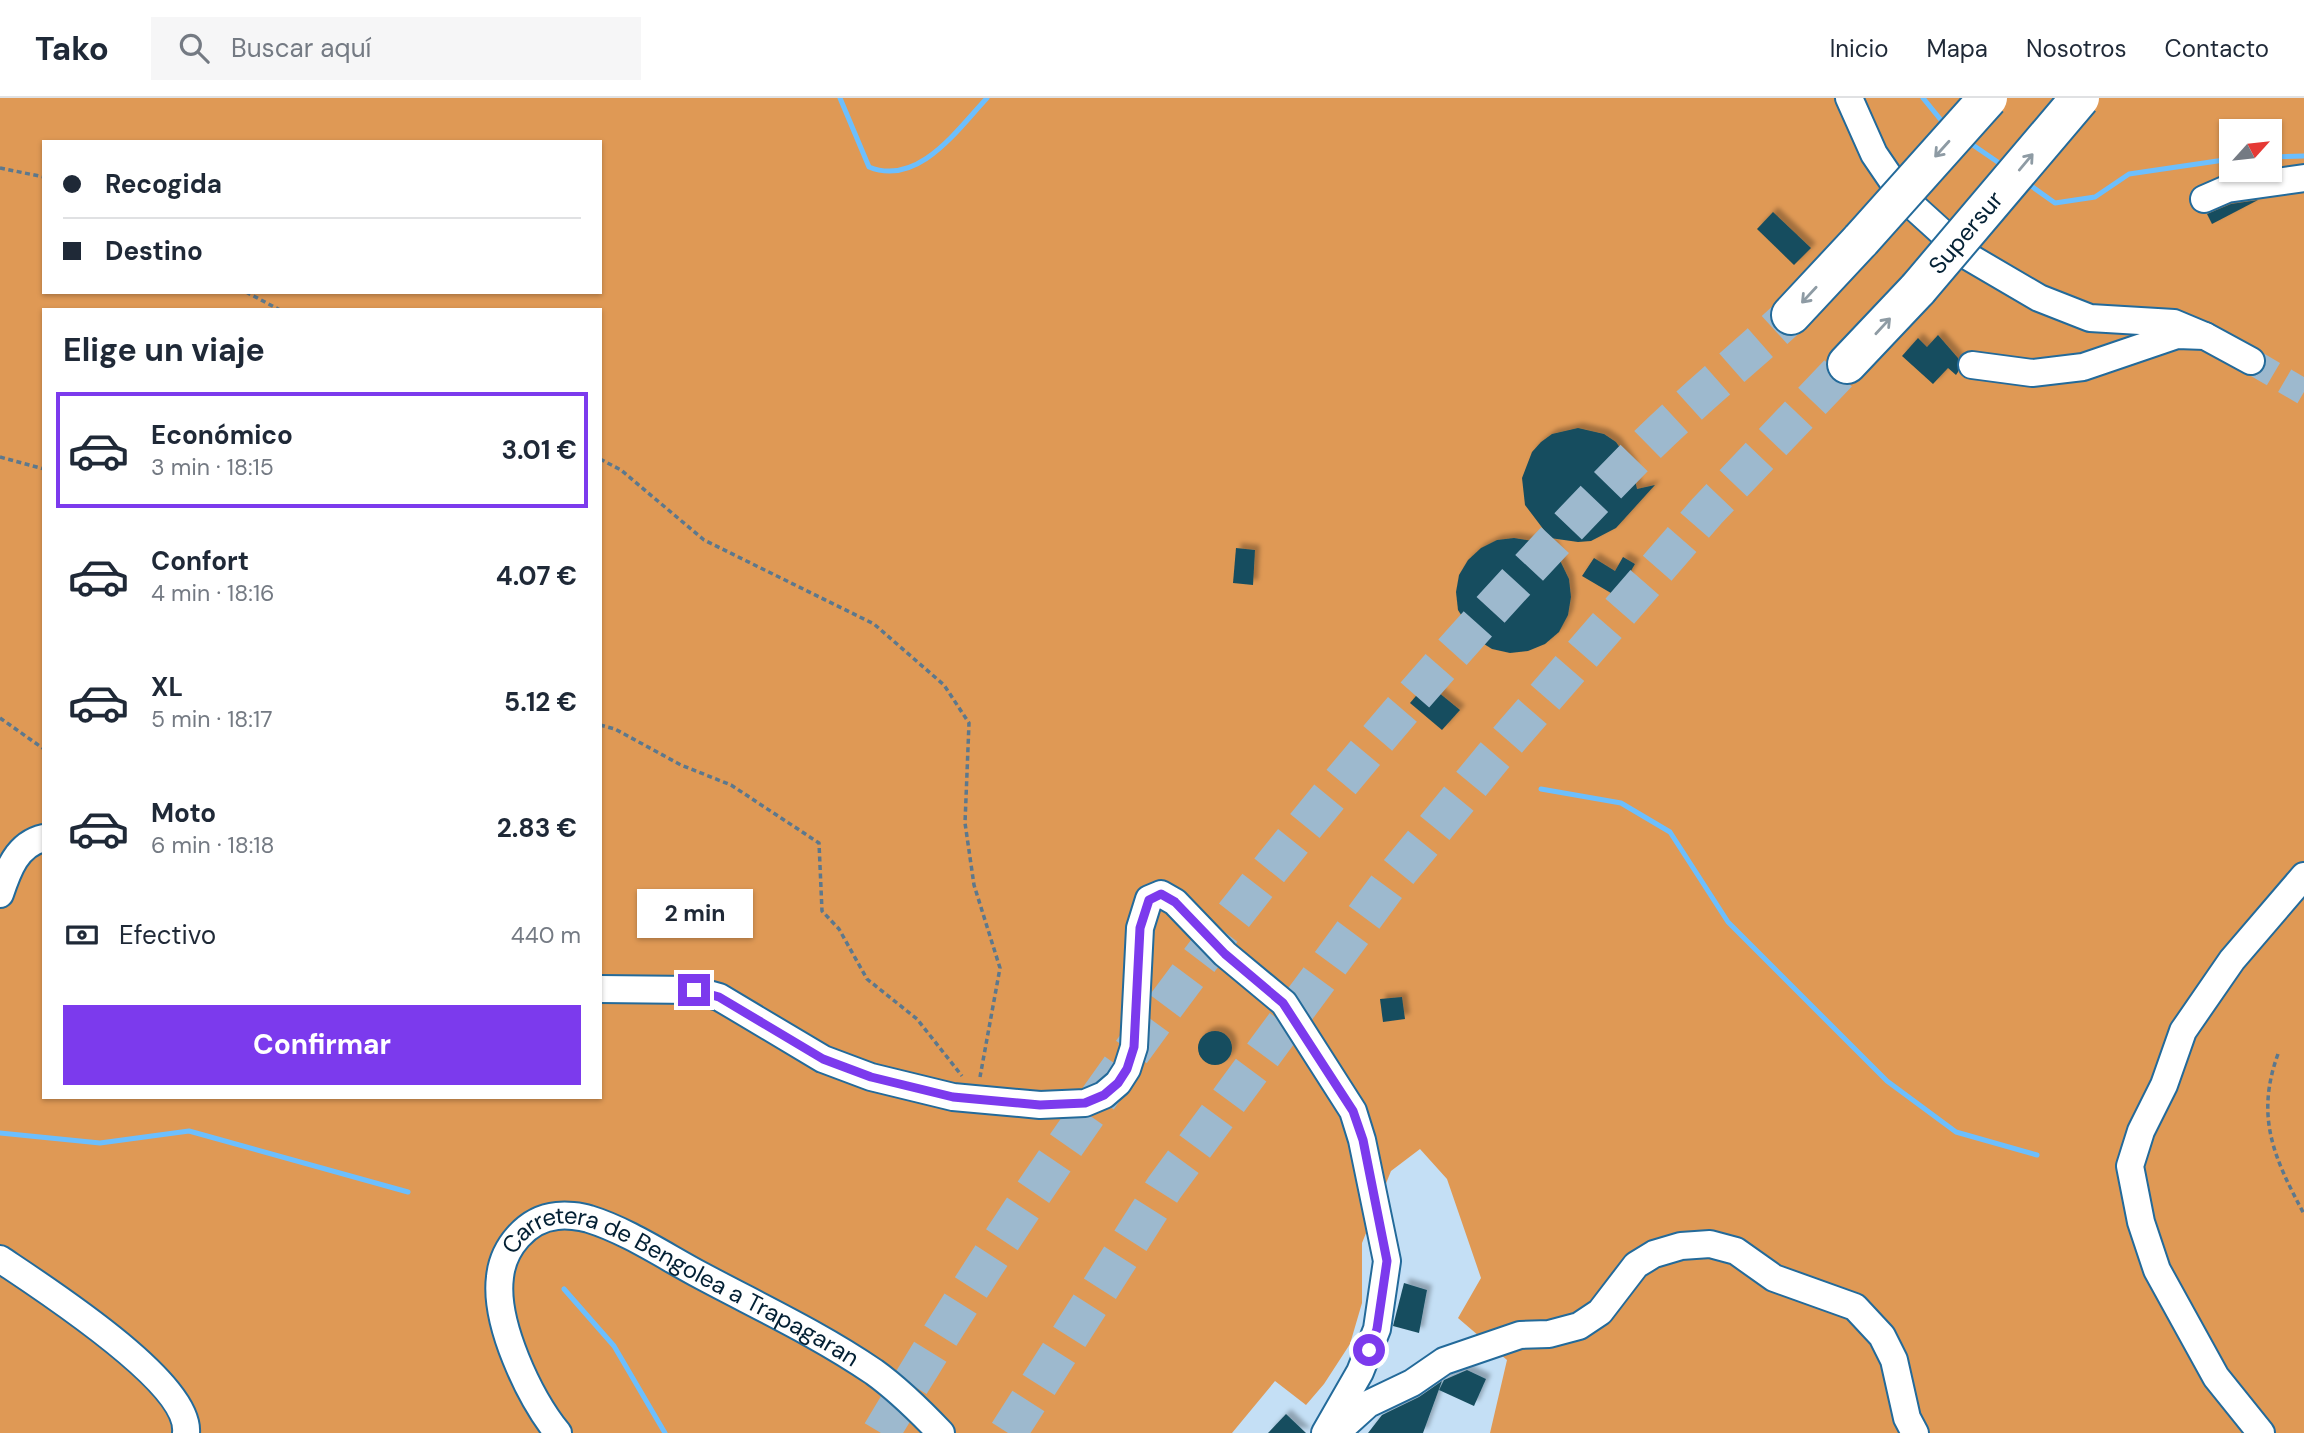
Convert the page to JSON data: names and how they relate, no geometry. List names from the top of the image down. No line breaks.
{"streets":{"highway":["Supersur"],"street":["Carretera de Bengolea a Trapagaran"]},"north":"top right","page":{"header":"Tako","search":"Buscar aquí","nav":["Inicio","Mapa","Nosotros","Contacto"],"banner":["Recogida","Destino"],"heading":"Elige un viaje","list":[{"name":"Económico","note":"3 min · 18:15","value":"3.01 €"},{"name":"Confort","note":"4 min · 18:16","value":"4.07 €"},{"name":"XL","note":"5 min · 18:17","value":"5.12 €"},{"name":"Moto","note":"6 min · 18:18","value":"2.83 €"}],"bubble":"2 min","pay":["Efectivo","440 m"],"buttons":"Confirmar"}}
